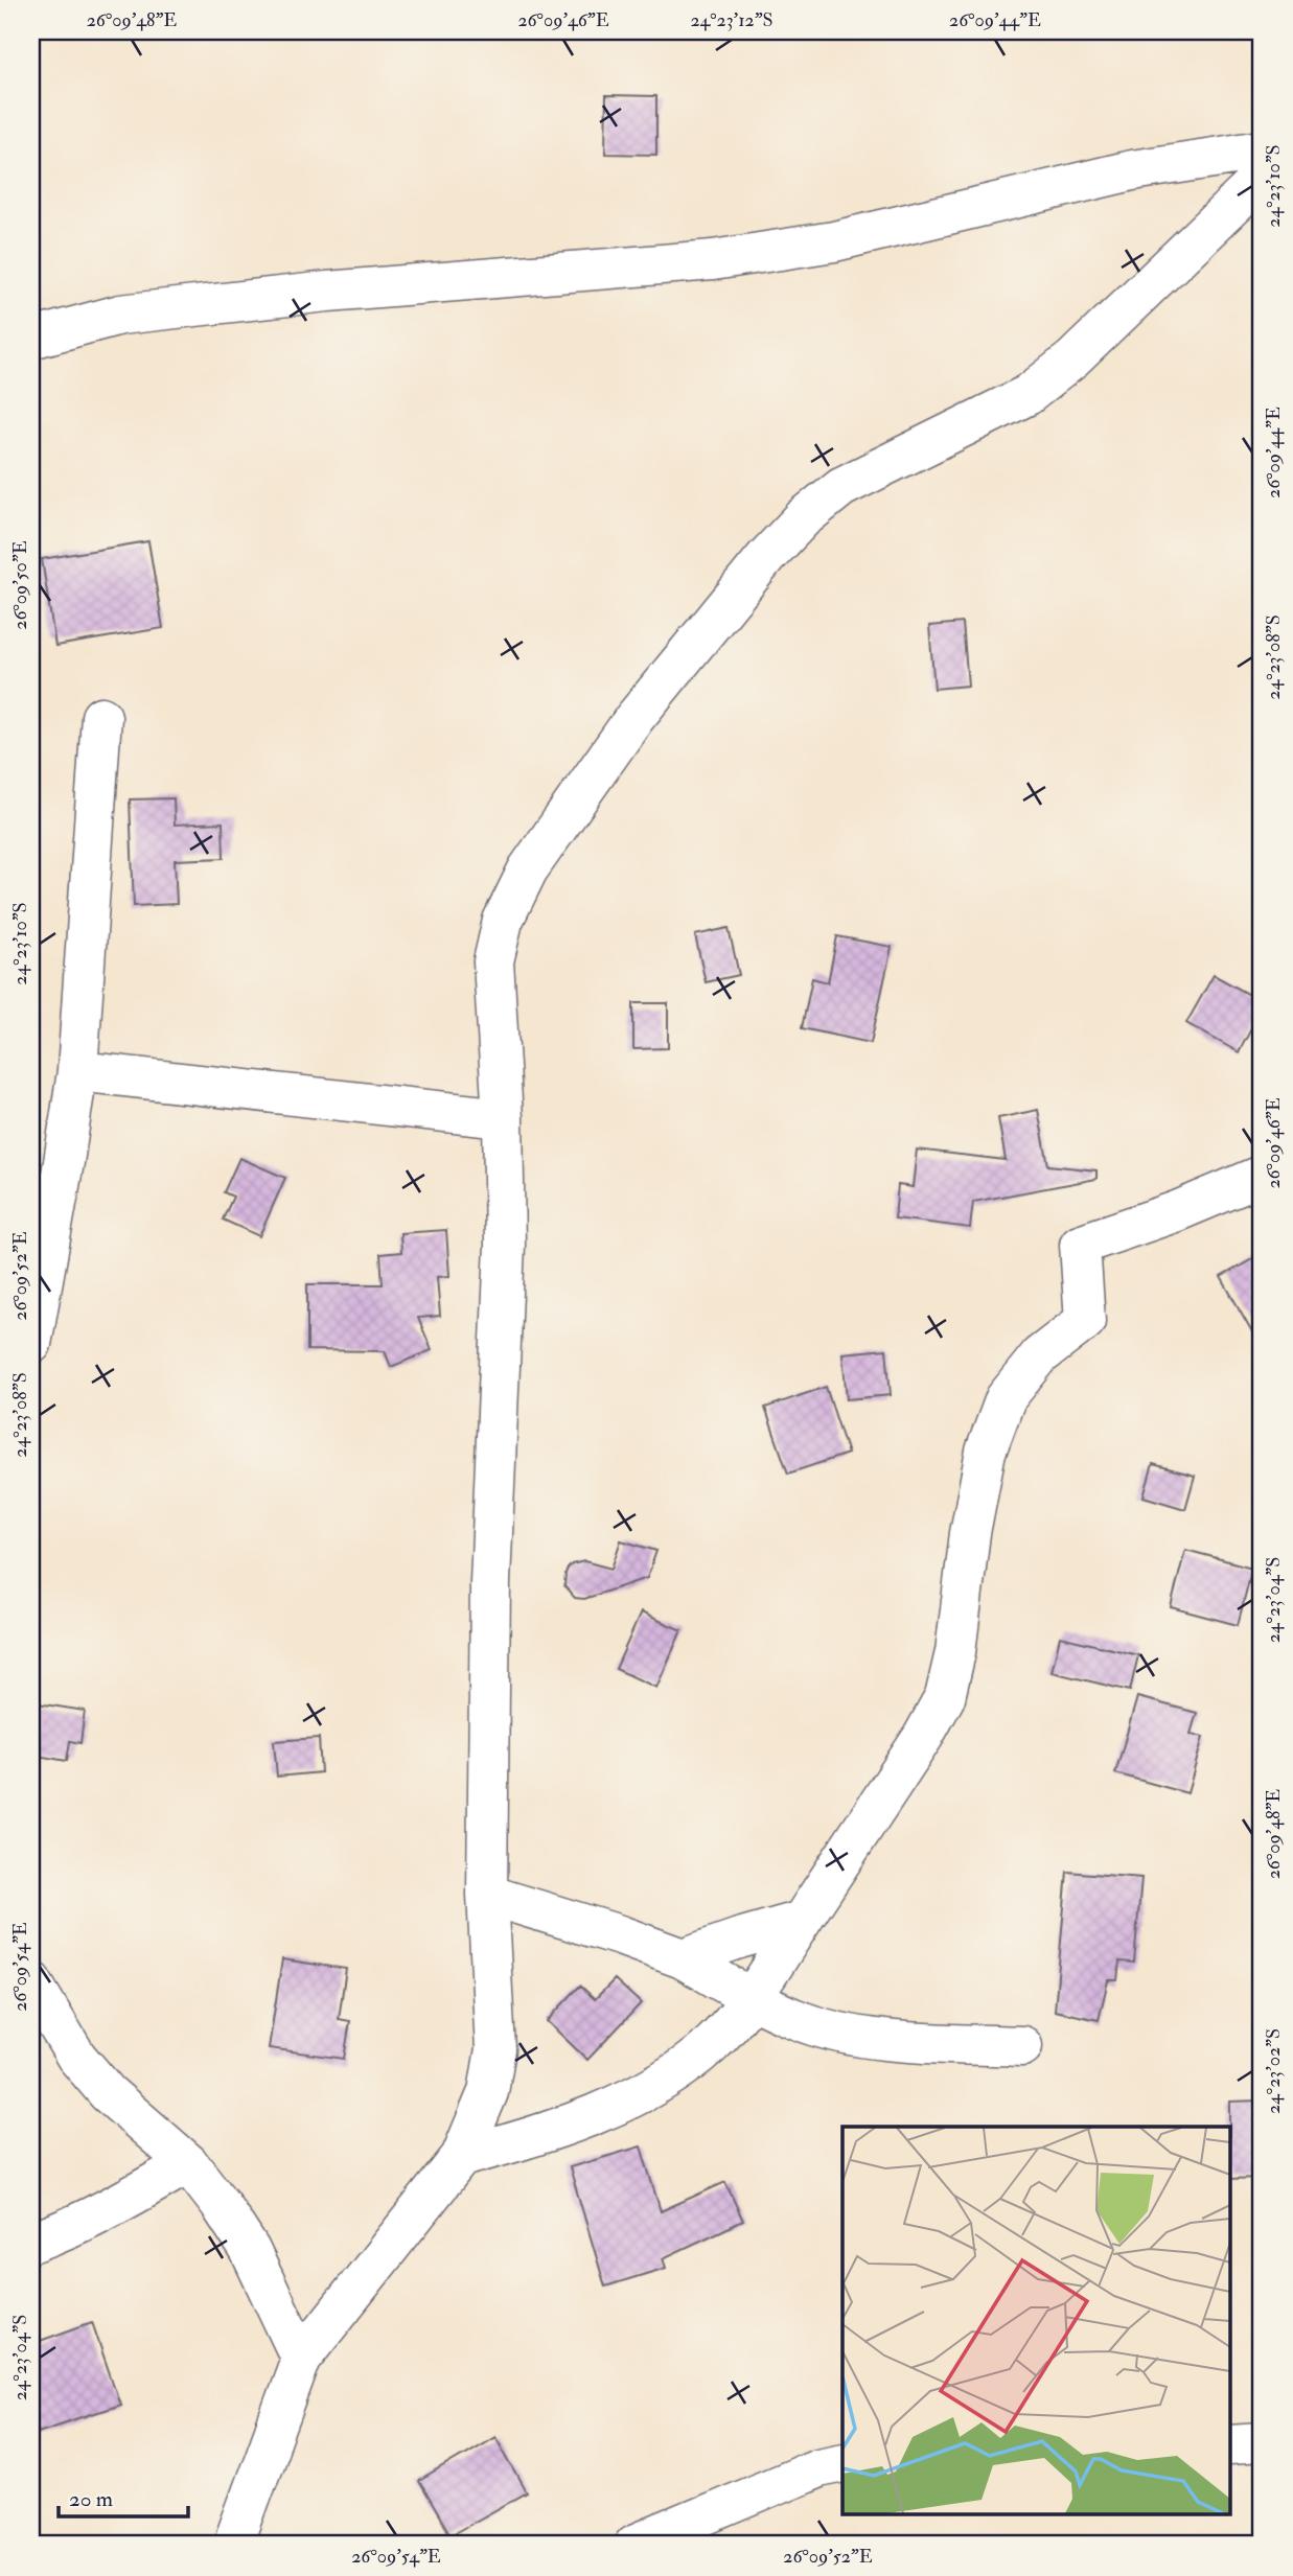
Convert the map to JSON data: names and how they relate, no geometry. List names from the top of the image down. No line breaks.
{"scale_bar":"20 m","coordinates":["26°09'48\"E","26°09'46\"E","24°23'12\"S","26°09'44\"E","24°23'10\"S","26°09'50\"E","24°23'08\"S","26°09'52\"E","24°23'04\"S","26°09'54\"E","24°23'02\"S"]}
